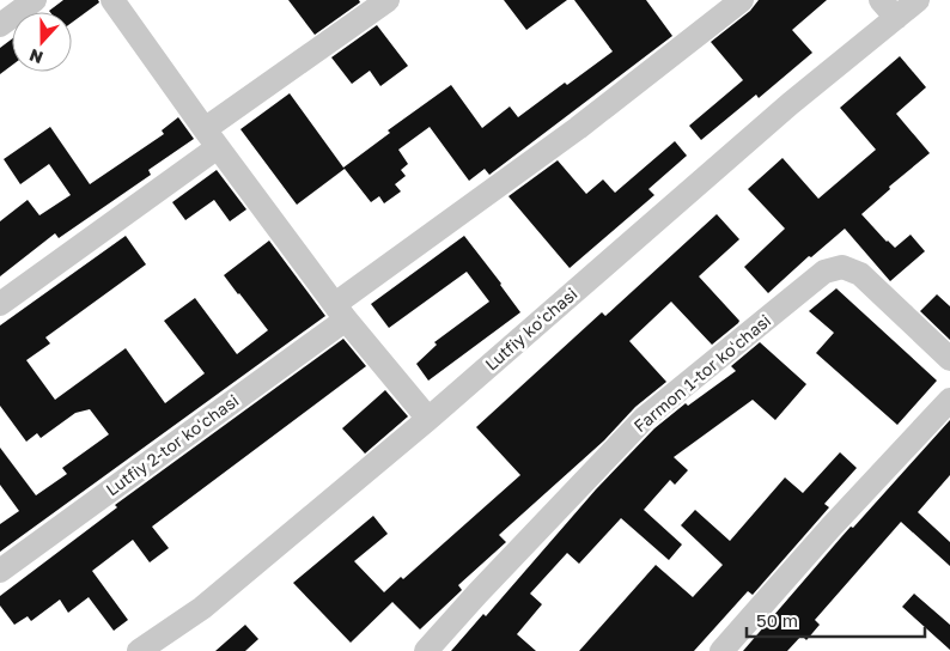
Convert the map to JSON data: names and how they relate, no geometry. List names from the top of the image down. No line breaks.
{"streets":{"street":["Lutfiy koʻchasi","Farmon 1-tor koʻchasi","Lutfiy 2-tor koʻchasi"]},"scale_bar":"50 m","north":"bottom"}
